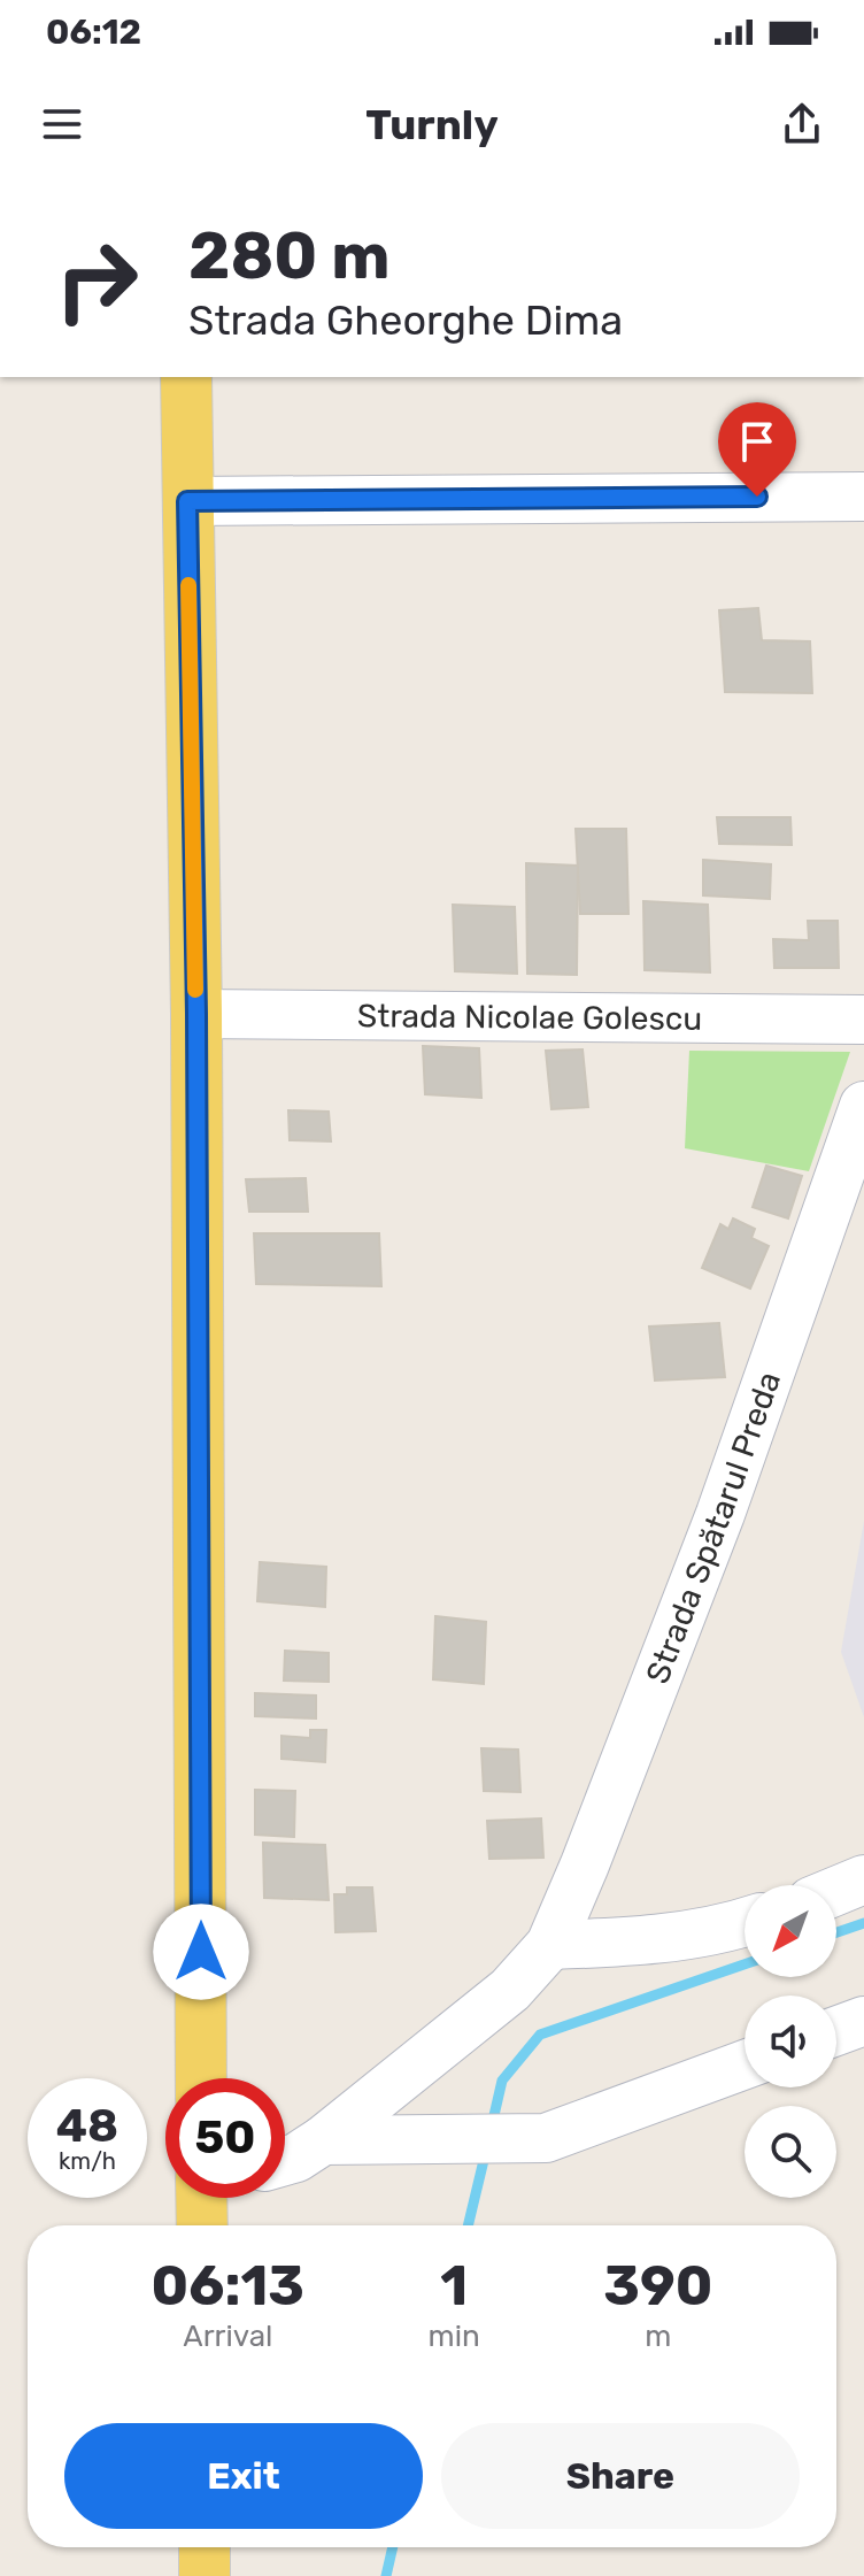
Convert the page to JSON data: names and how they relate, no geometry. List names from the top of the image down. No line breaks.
{"streets":{"street":["Strada Nicolae Golescu","Strada Spătarul Preda"]},"north":"bottom left","page":{"status":"06:12","header":"Turnly","turn":["280 m","Strada Gheorghe Dima"],"speed":"48 km/h","limit":"50","eta":["06:13","Arrival","1","min","390","m"],"buttons":["Exit","Share"]}}
